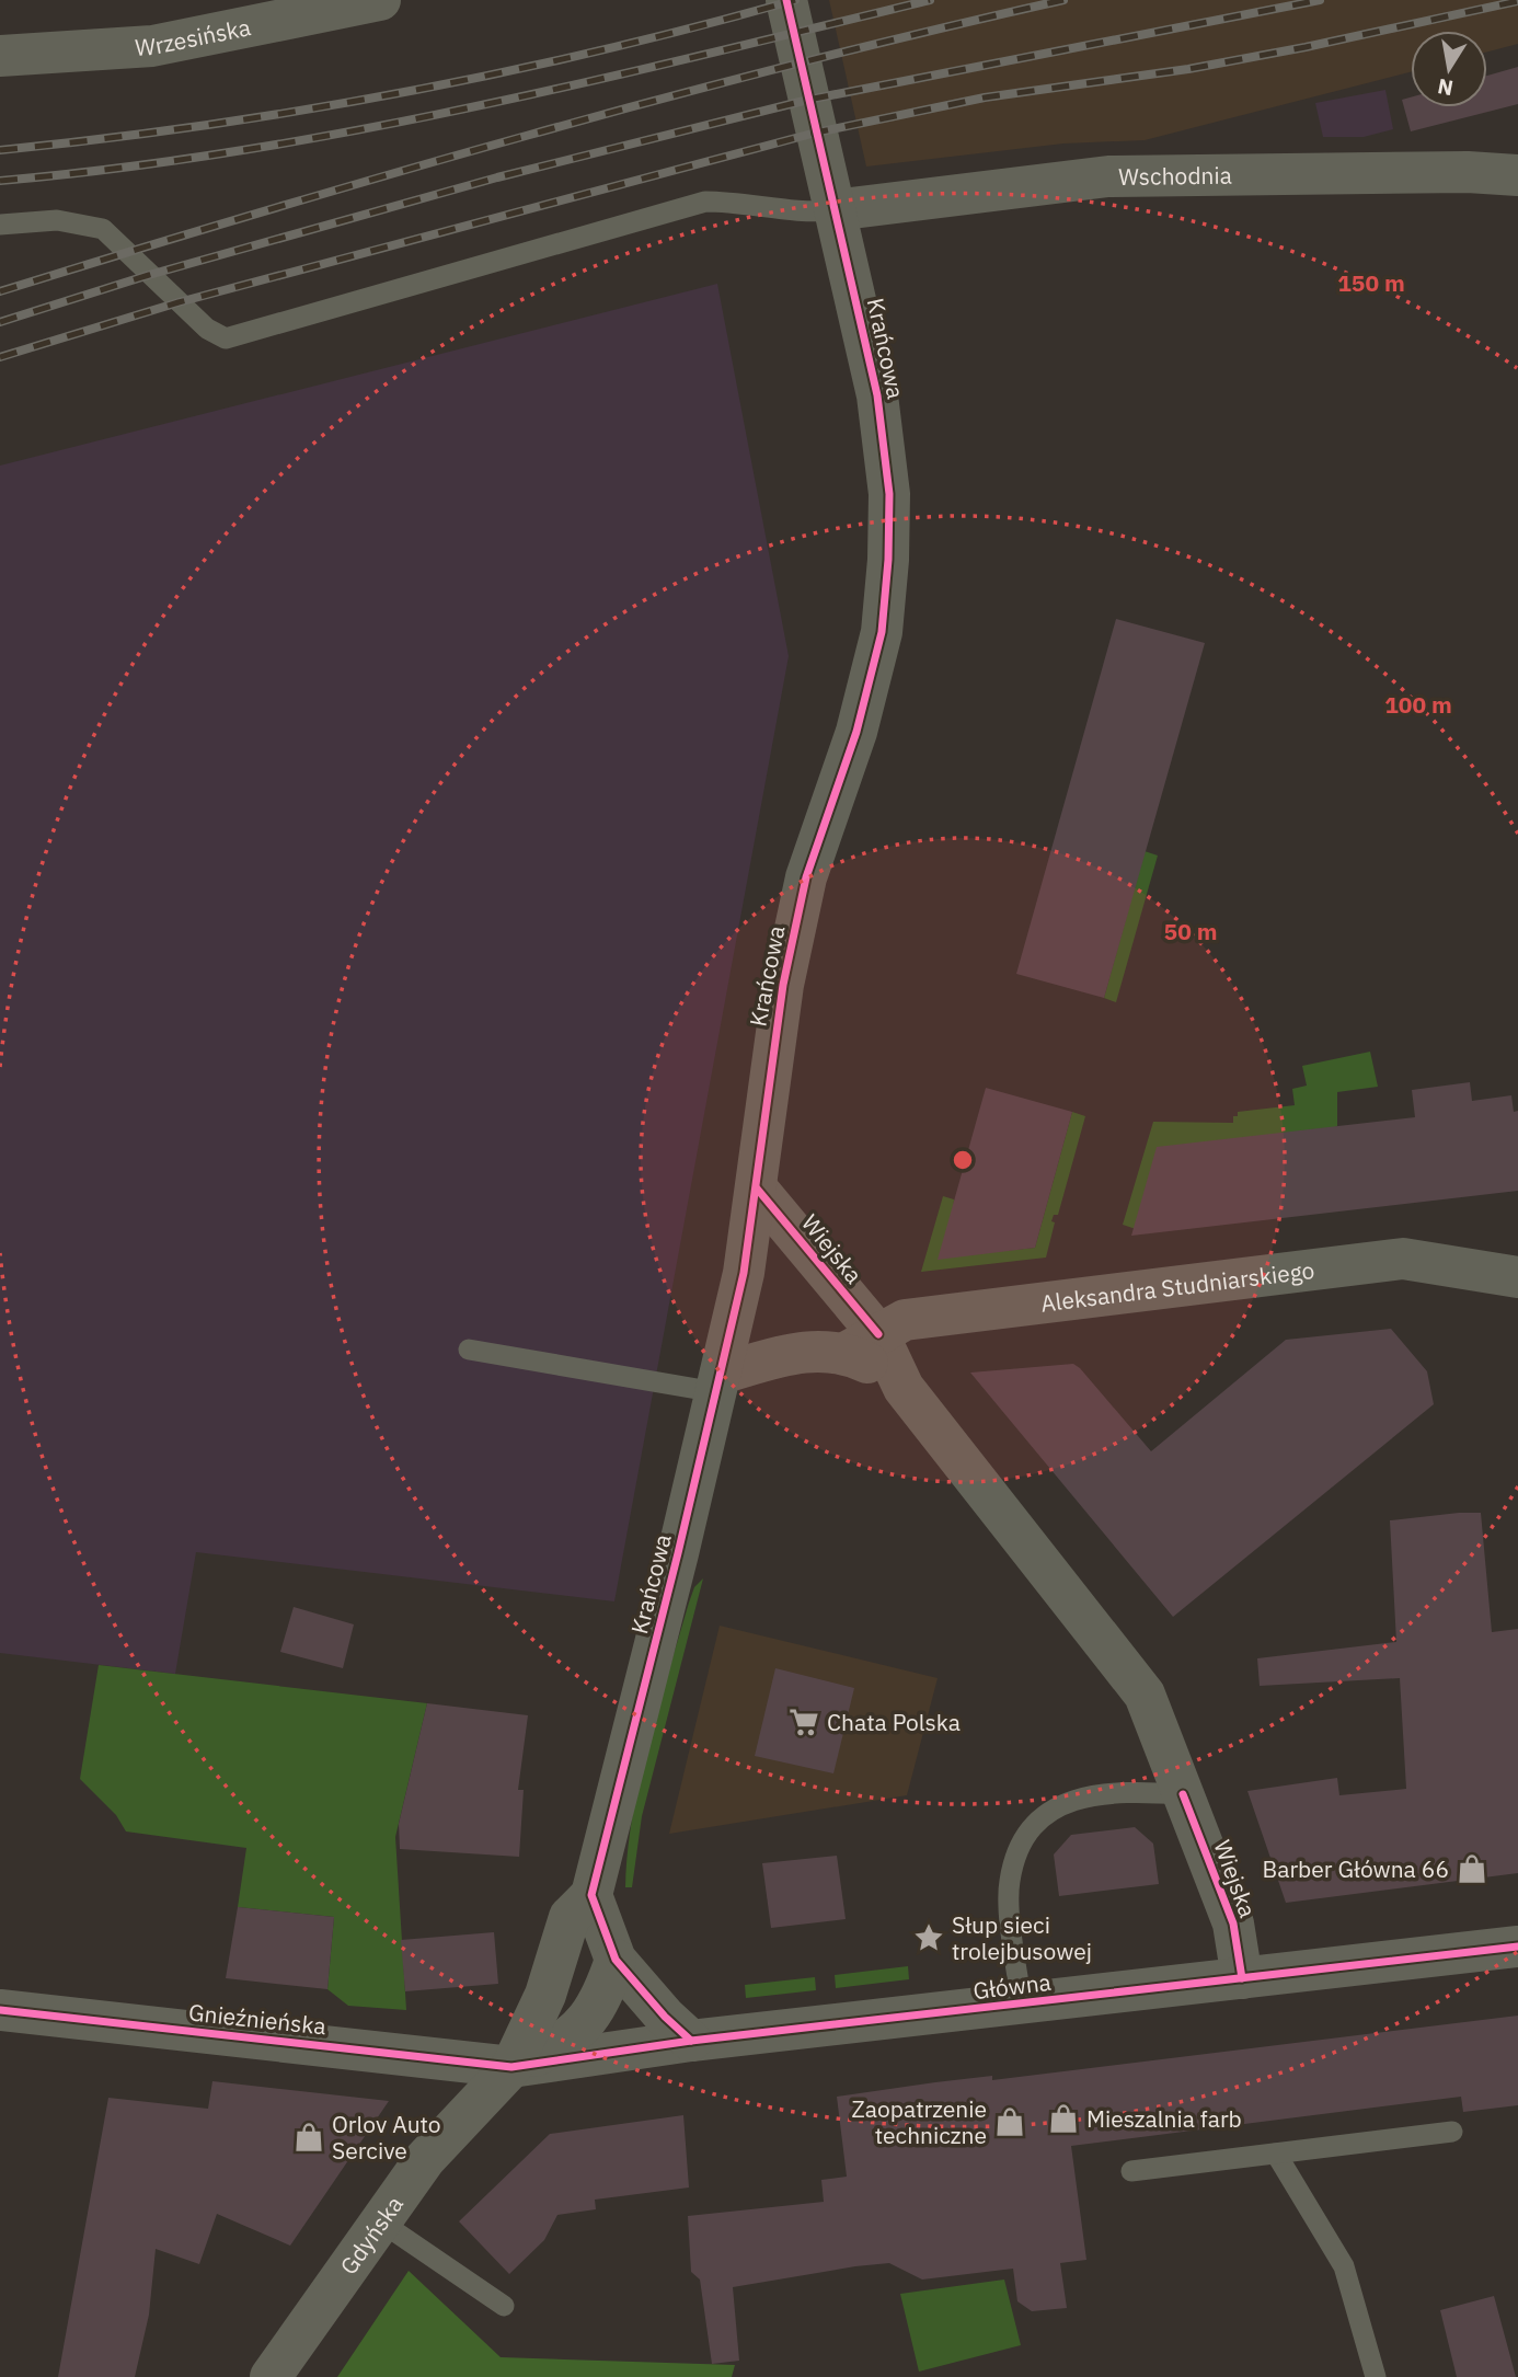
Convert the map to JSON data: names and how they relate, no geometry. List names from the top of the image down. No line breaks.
{"streets":{"street":["Wrzesińska","Wschodnia","Krańcowa","Wiejska","Aleksandra Studniarskiego","Główna","Gnieźnieńska","Gdyńska"]},"crossings":[["Wschodnia","Krańcowa"],["Krańcowa","Wiejska"],["Krańcowa","Główna"],["Krańcowa","Gnieźnieńska"],["Krańcowa","Gdyńska"],["Wiejska","Aleksandra Studniarskiego"],["Wiejska","Główna"],["Główna","Gnieźnieńska"],["Główna","Gdyńska"],["Gnieźnieńska","Gdyńska"]],"places":{"supermarket":["Chata Polska"],"shop":["Barber Główna 66","Mieszalnia farb","Zaopatrzenie techniczne","Orlov Auto Sercive"],"place":["Słup sieci trolejbusowej"]},"north":"bottom","rings":["150 m","100 m","50 m"]}
